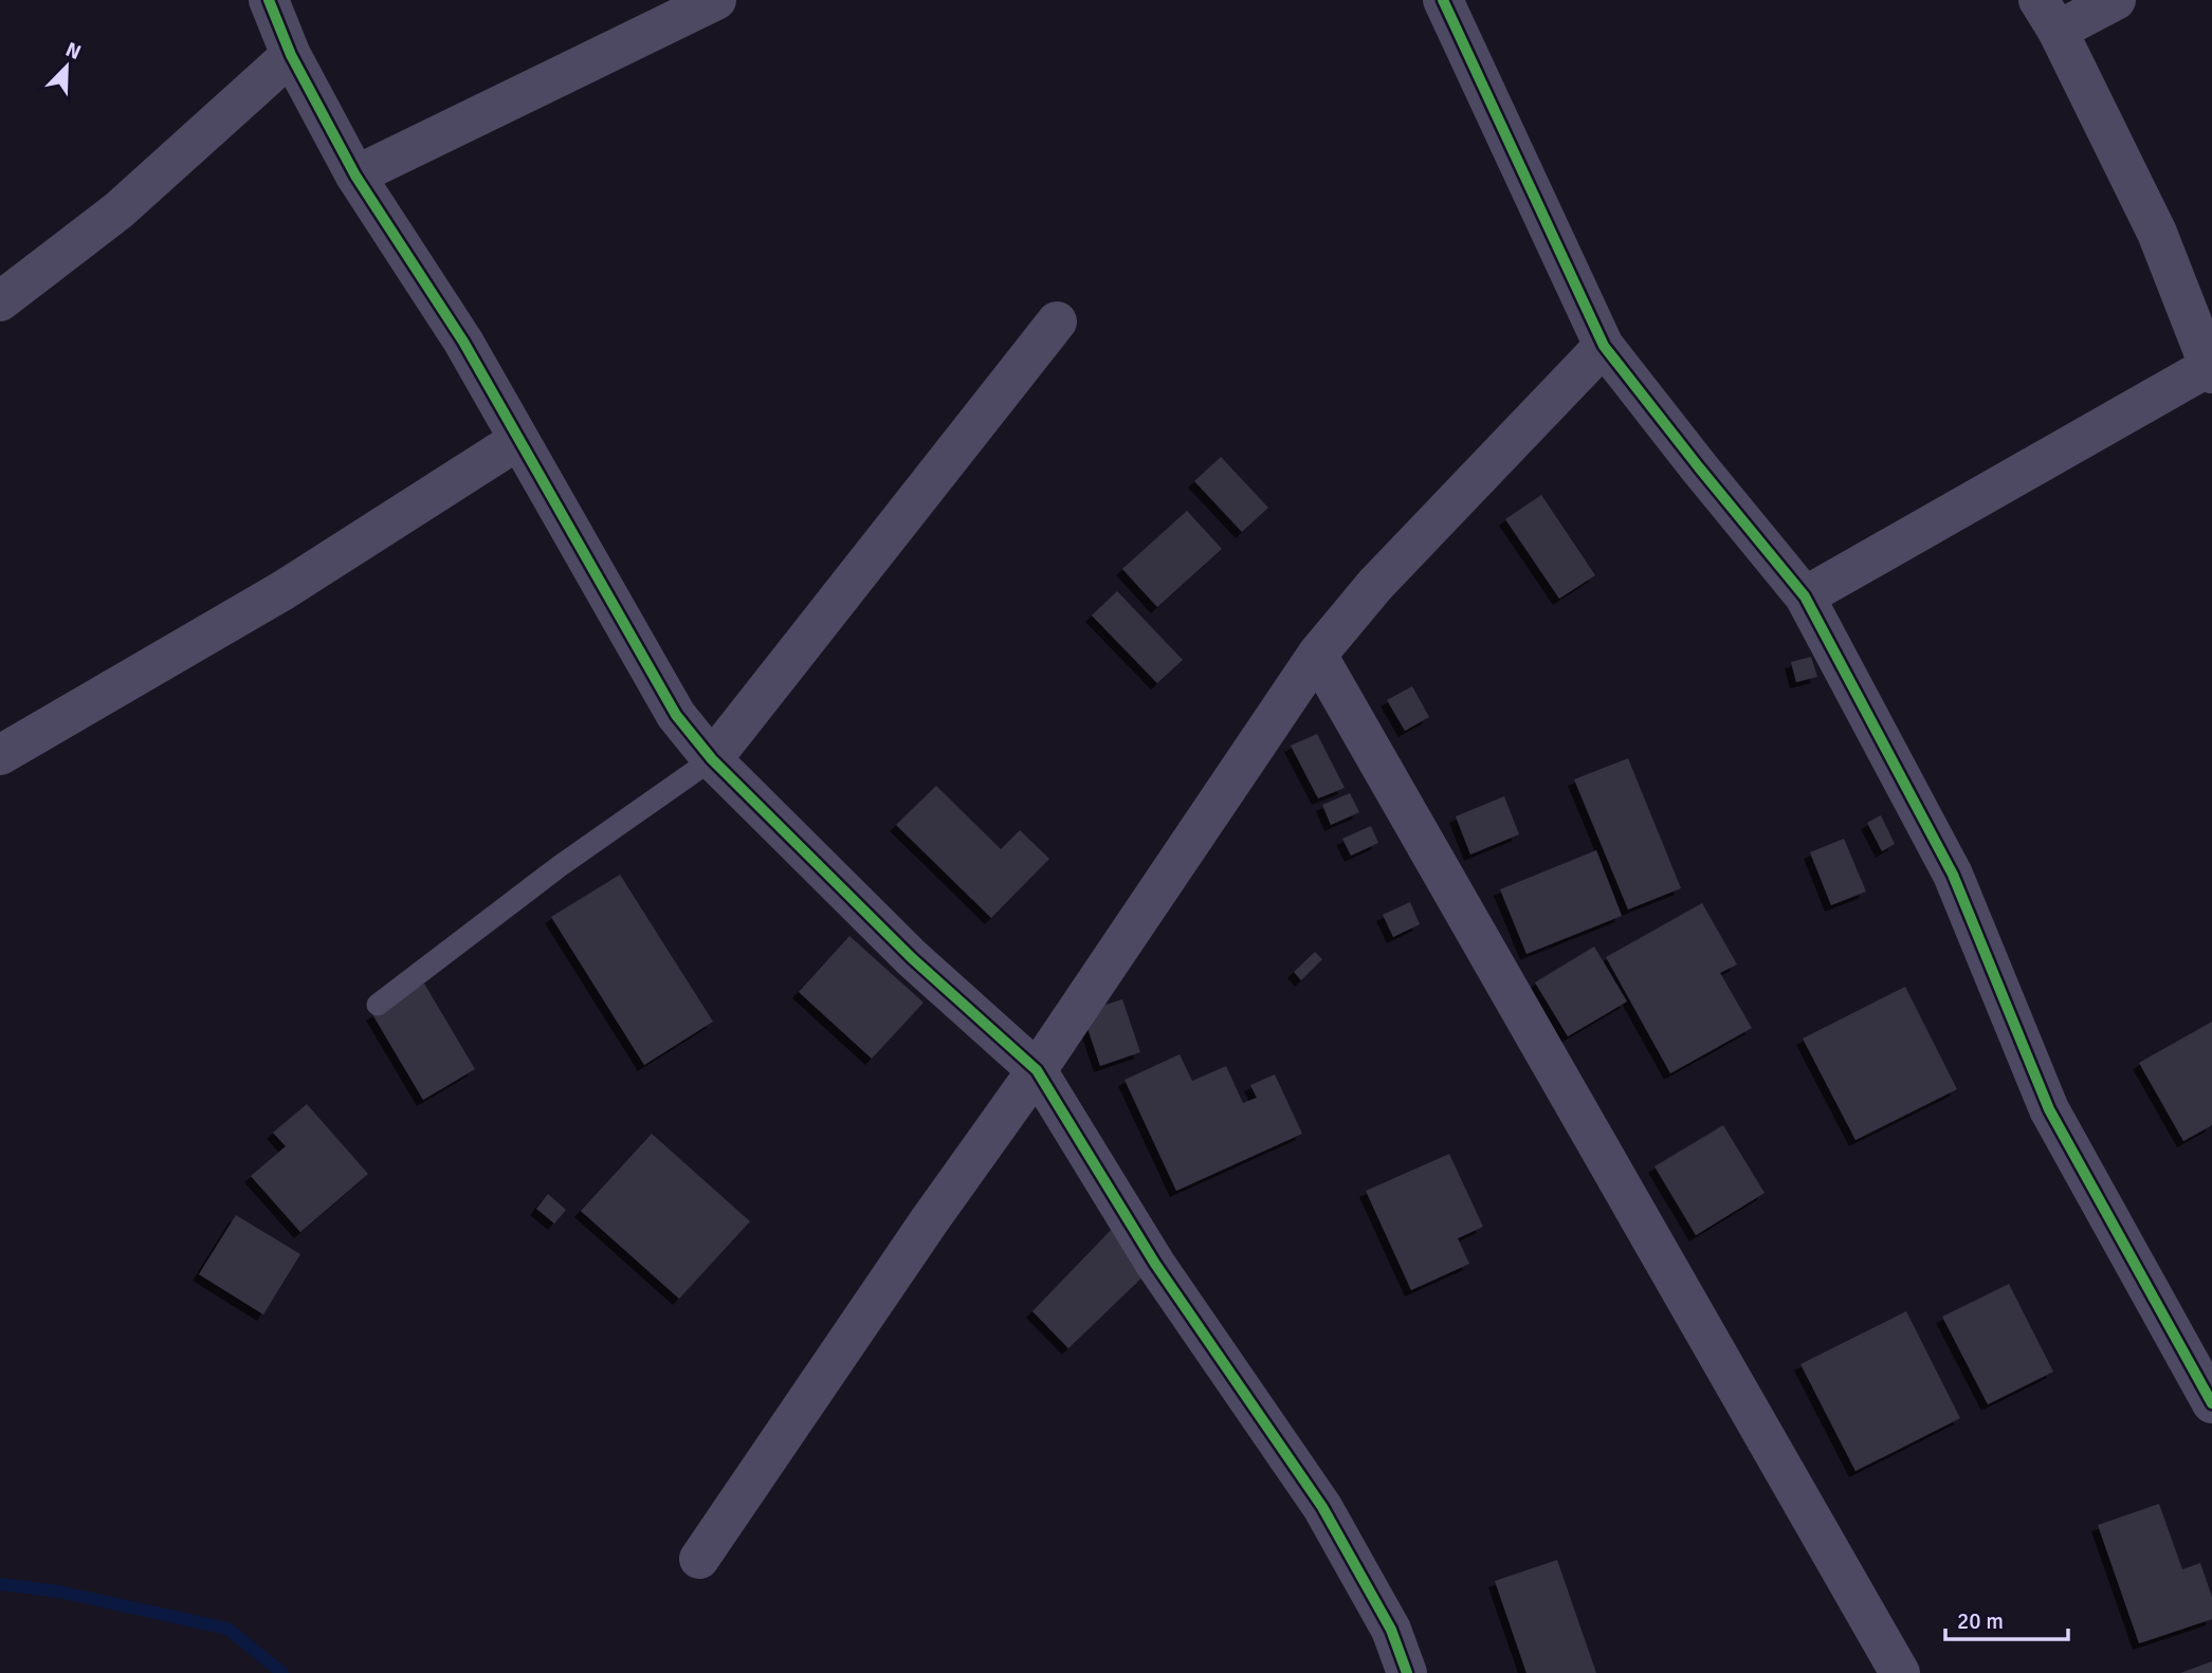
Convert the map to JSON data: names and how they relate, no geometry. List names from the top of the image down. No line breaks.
{"scale_bar":"20 m","north":"top right"}
